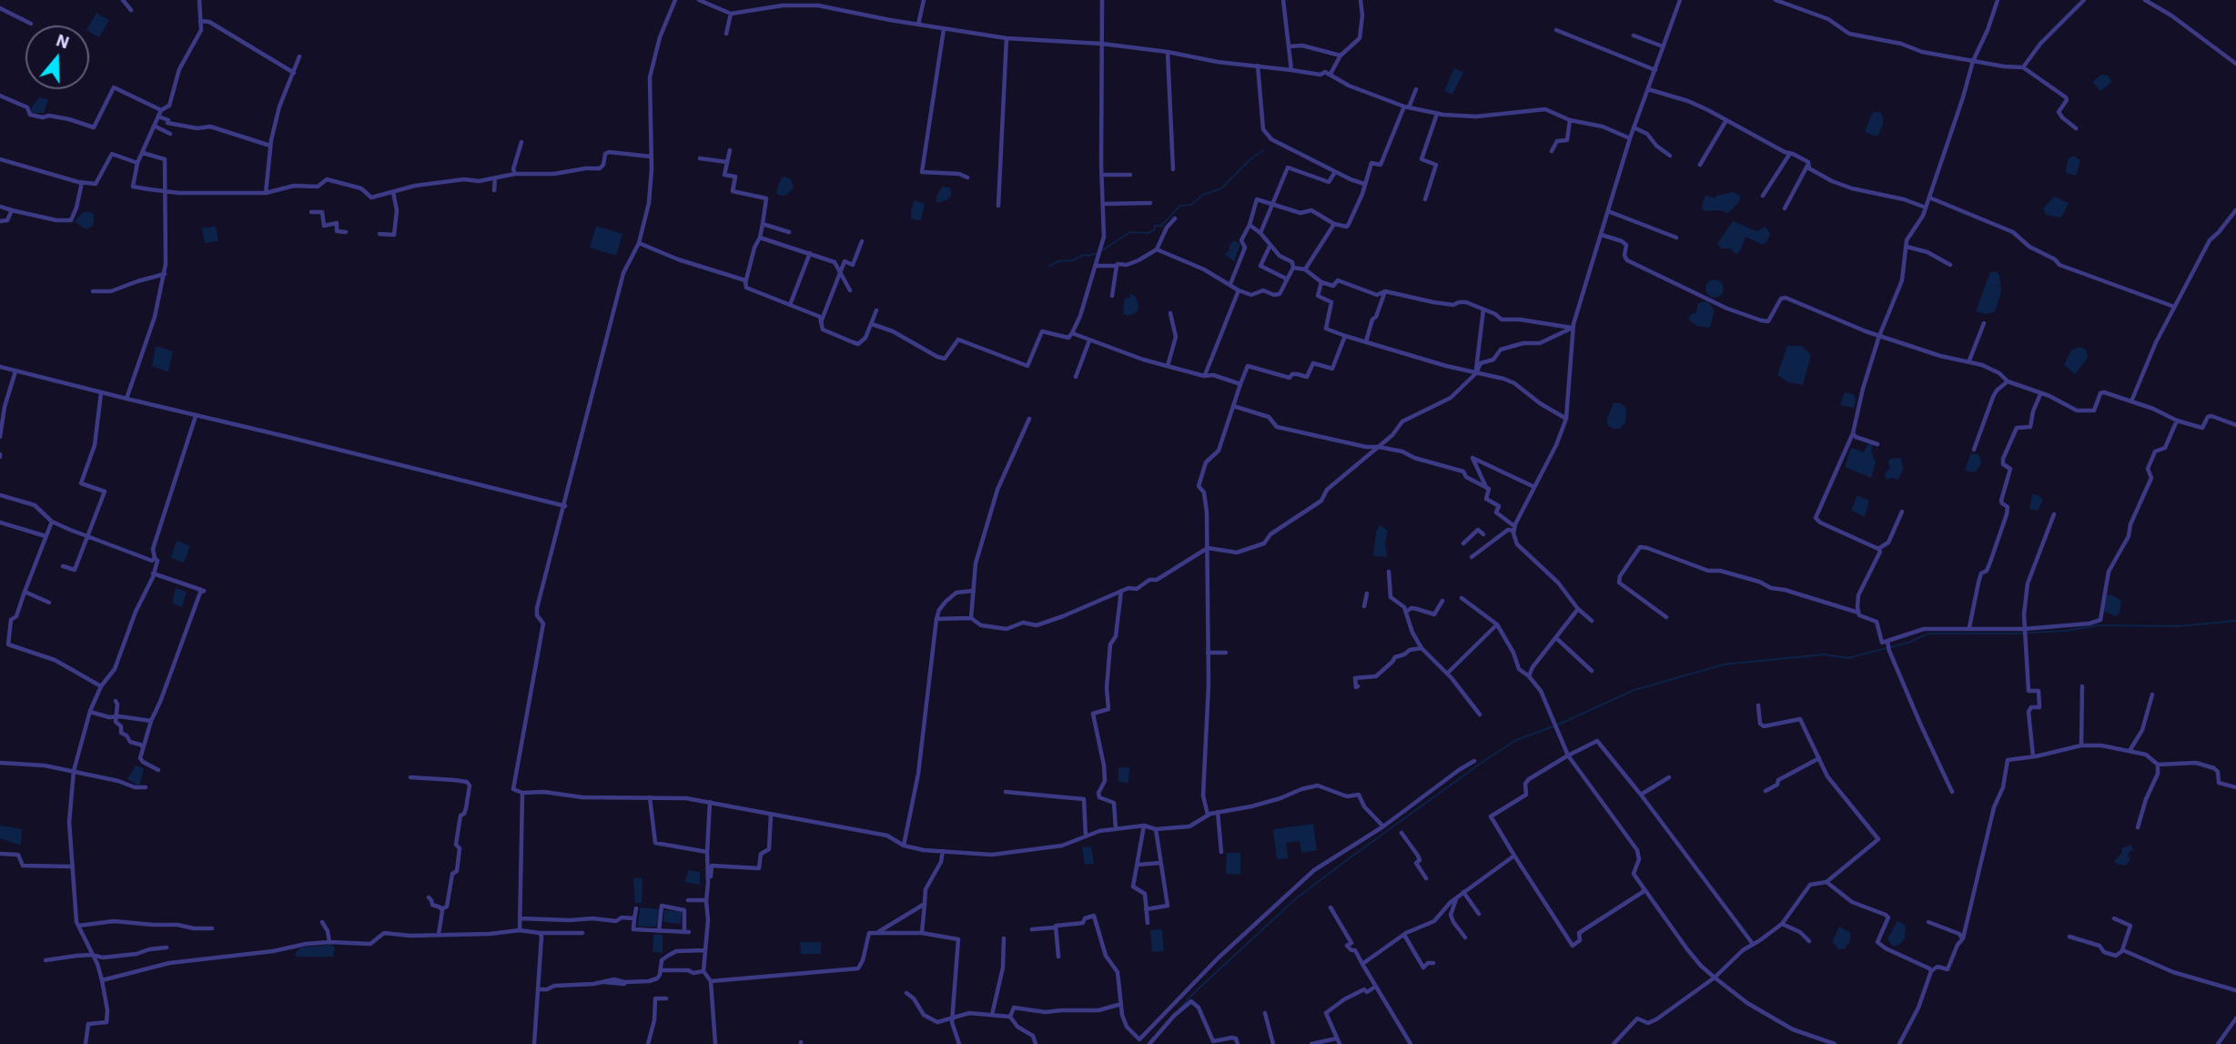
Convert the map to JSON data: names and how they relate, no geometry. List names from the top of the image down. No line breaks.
{"north":"top"}
